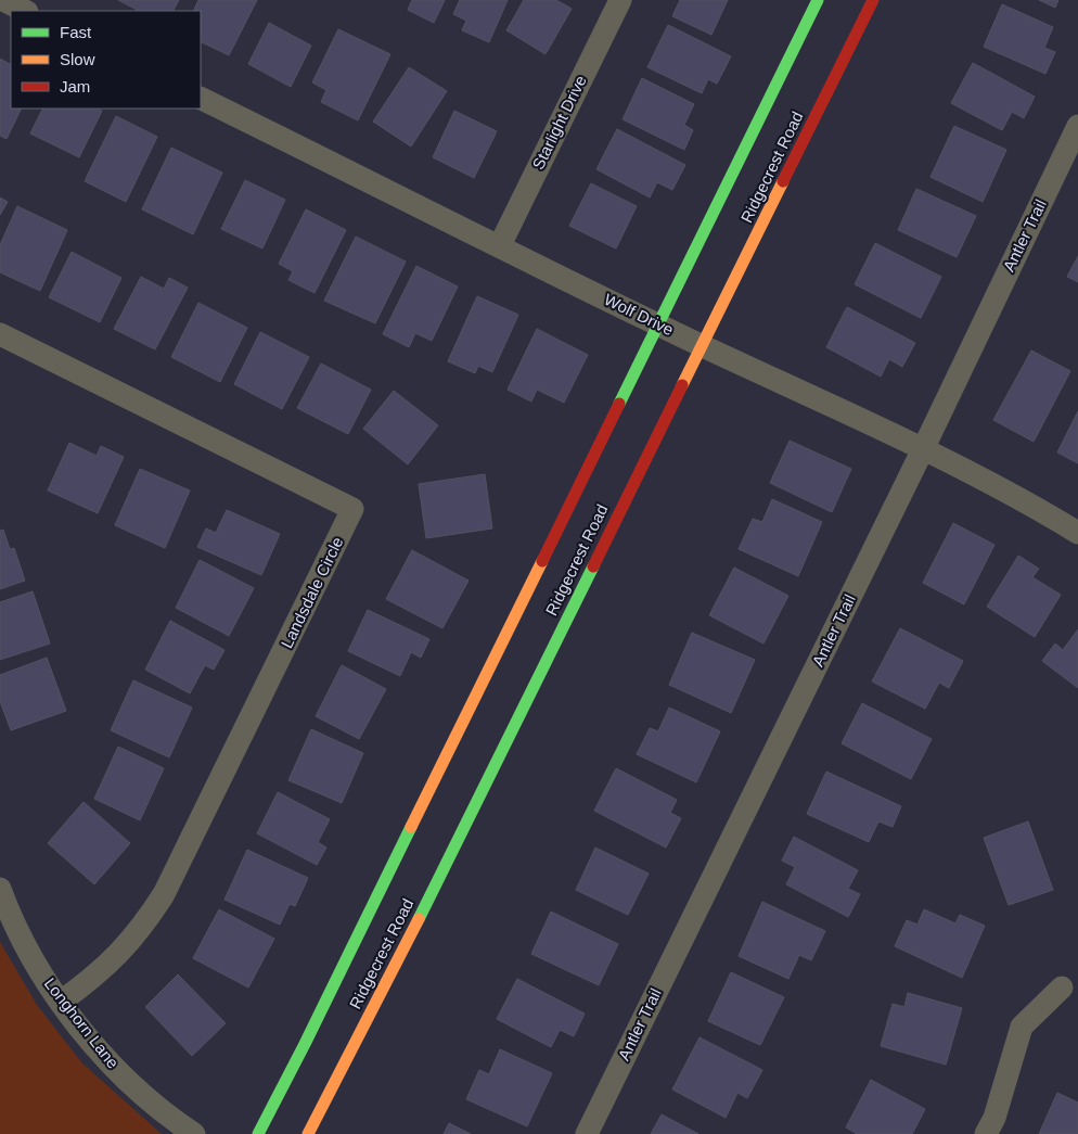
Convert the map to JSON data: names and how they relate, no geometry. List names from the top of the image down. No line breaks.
{"streets":{"main road":["Ridgecrest Road"],"street":["Starlight Drive","Antler Trail","Wolf Drive","Landsdale Circle","Longhorn Lane"]},"crossings":[["Starlight Drive","Wolf Drive"],["Ridgecrest Road","Wolf Drive"],["Antler Trail","Wolf Drive"],["Landsdale Circle","Longhorn Lane"]],"legend":["Fast","Slow","Jam"]}
